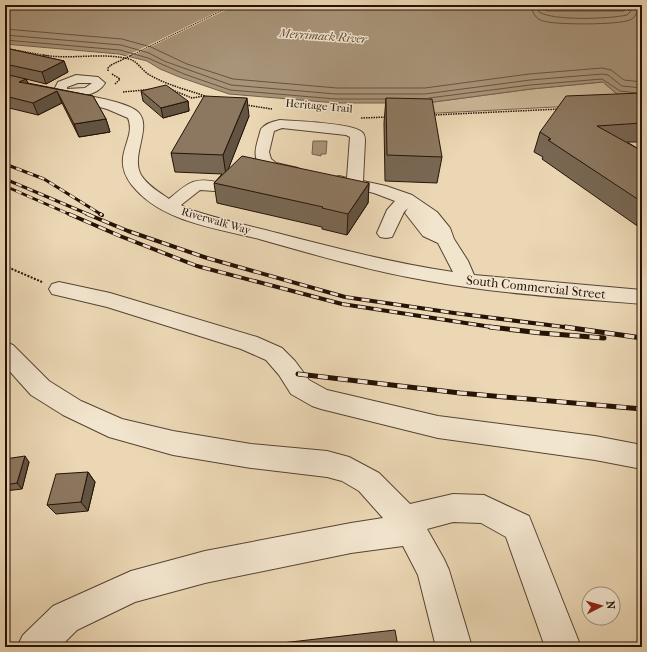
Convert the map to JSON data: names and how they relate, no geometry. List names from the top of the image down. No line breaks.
{"streets":{"street":["Riverwalk Way","South Commercial Street"],"path":["Heritage Trail"]},"crossings":[["Riverwalk Way","South Commercial Street"]],"water":["Merrimack River"],"north":"right"}
